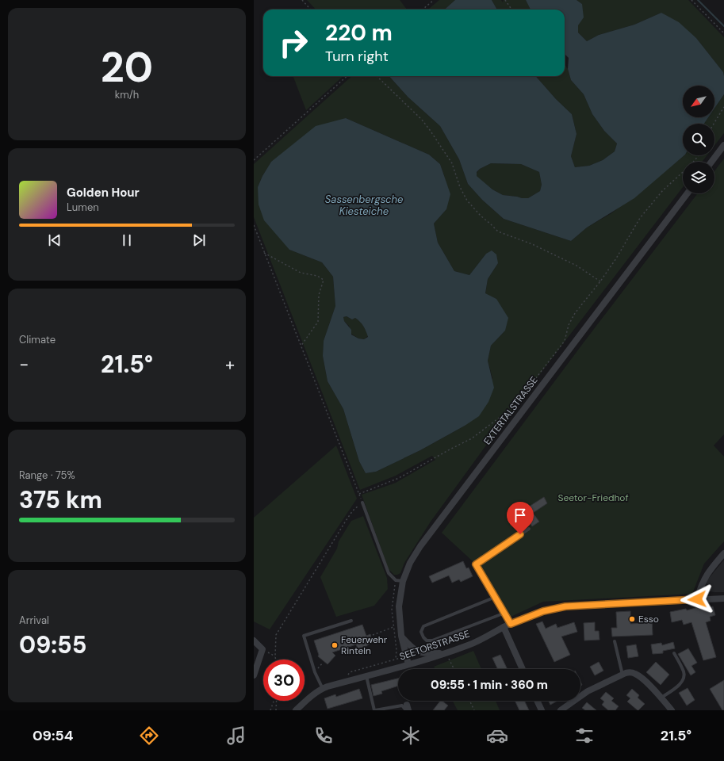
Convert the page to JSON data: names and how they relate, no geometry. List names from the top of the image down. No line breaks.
{"streets":{"street":["EXTERTALSTRASSE","SEETORSTRASSE"]},"crossings":[["EXTERTALSTRASSE","SEETORSTRASSE"]],"water":["Sassenbergsche Kiesteiche"],"parks":["Seetor-Friedhof"],"places":["Esso","Feuerwehr Rinteln"],"north":"bottom left","page":{"tile":[["20","km/h"],"Climate",["Range · 75%","375 km"],["Arrival","09:55"]],"turn":["220 m","Turn right"],"song":["Golden Hour","Lumen"],"heat":["−","21.5°","+"],"limit":"30","trip":"09:55 · 1 min · 360 m","tabs":["09:54","21.5°"]}}
